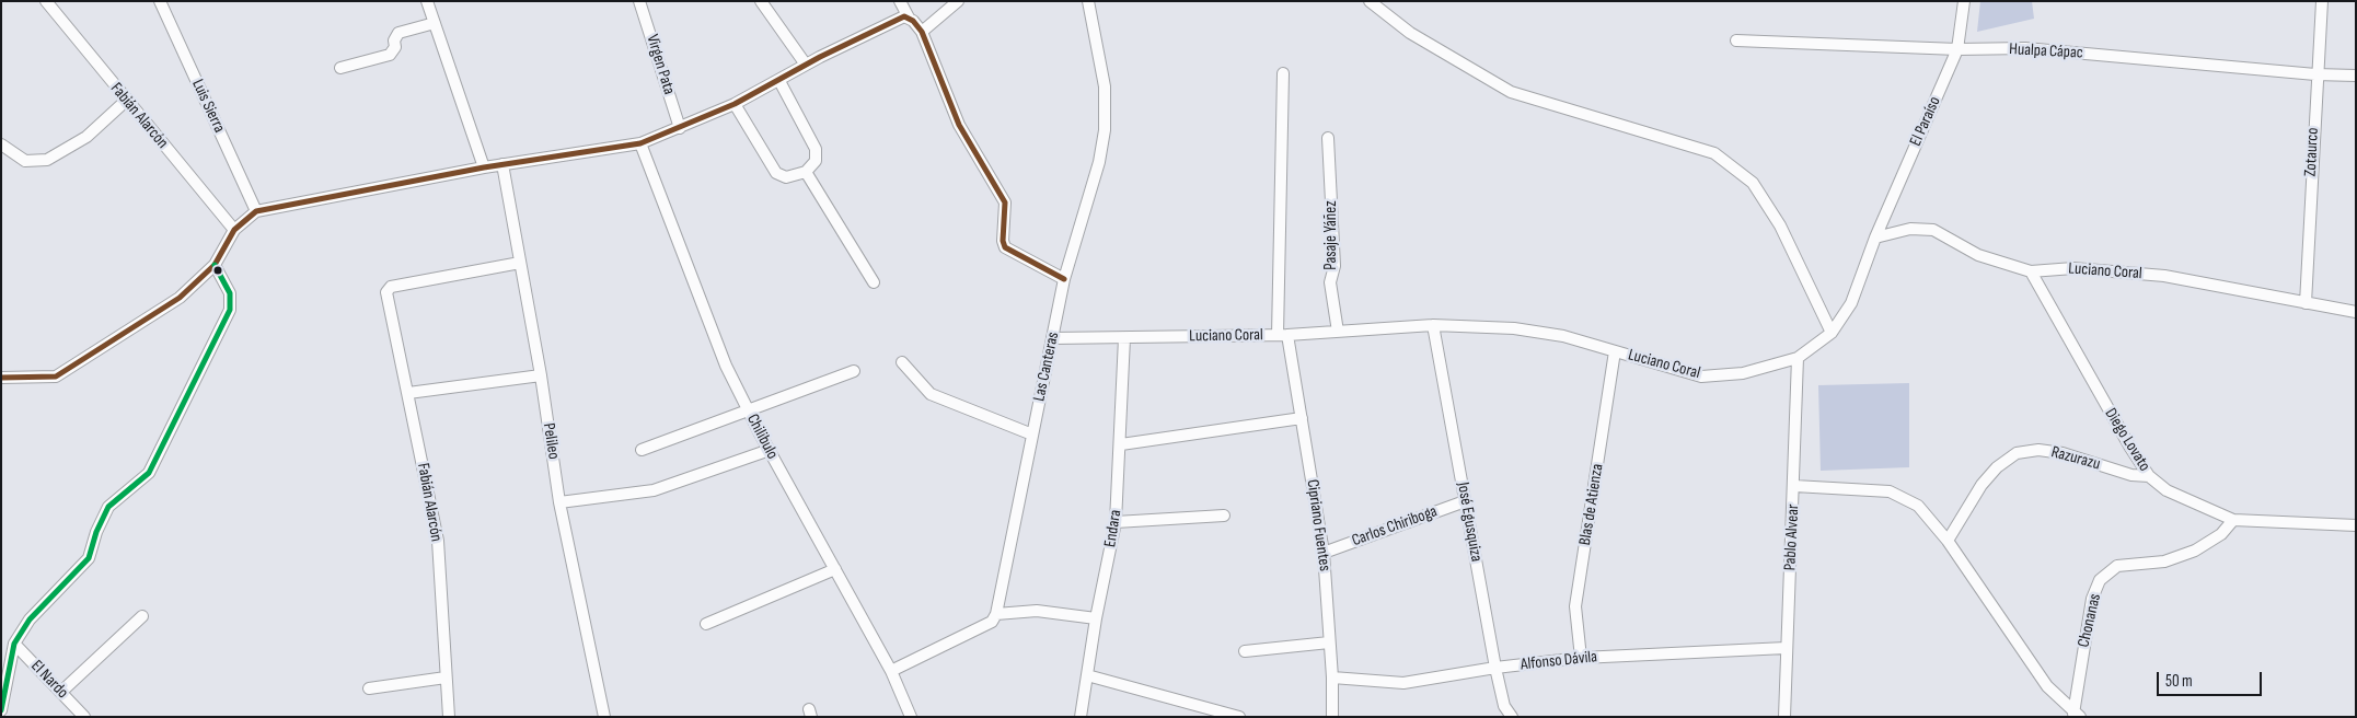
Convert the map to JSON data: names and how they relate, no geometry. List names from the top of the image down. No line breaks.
{"streets":{"street":["Hualpa Cápac","Virgen Pata","Luis Sierra","Fabián Alarcón","El Paraíso","Zotaurco","Pasaje Yáñez","Luciano Coral","Las Canteras","Chilibulo","Diego Lovato","Pelileo","Razurazu","Blas de Atienza","José Egusquiza","Cipriano Fuentes","Carlos Chiriboga","Endara","Pablo Alvear","Chonanas","Alfonso Dávila","El Nardo"]},"crossings":[["Hualpa Cápac","El Paraíso"],["Hualpa Cápac","Zotaurco"],["Fabián Alarcón","Pelileo"],["El Paraíso","Luciano Coral"],["Zotaurco","Luciano Coral"],["Pasaje Yáñez","Luciano Coral"],["Luciano Coral","Las Canteras"],["Luciano Coral","Diego Lovato"],["Luciano Coral","Blas de Atienza"],["Luciano Coral","José Egusquiza"],["Luciano Coral","Cipriano Fuentes"],["Luciano Coral","Endara"],["Luciano Coral","Pablo Alvear"],["Diego Lovato","Razurazu"],["Diego Lovato","Chonanas"],["Blas de Atienza","Alfonso Dávila"],["José Egusquiza","Carlos Chiriboga"],["José Egusquiza","Alfonso Dávila"],["Cipriano Fuentes","Carlos Chiriboga"],["Cipriano Fuentes","Alfonso Dávila"],["Pablo Alvear","Alfonso Dávila"]],"scale_bar":"50 m"}
